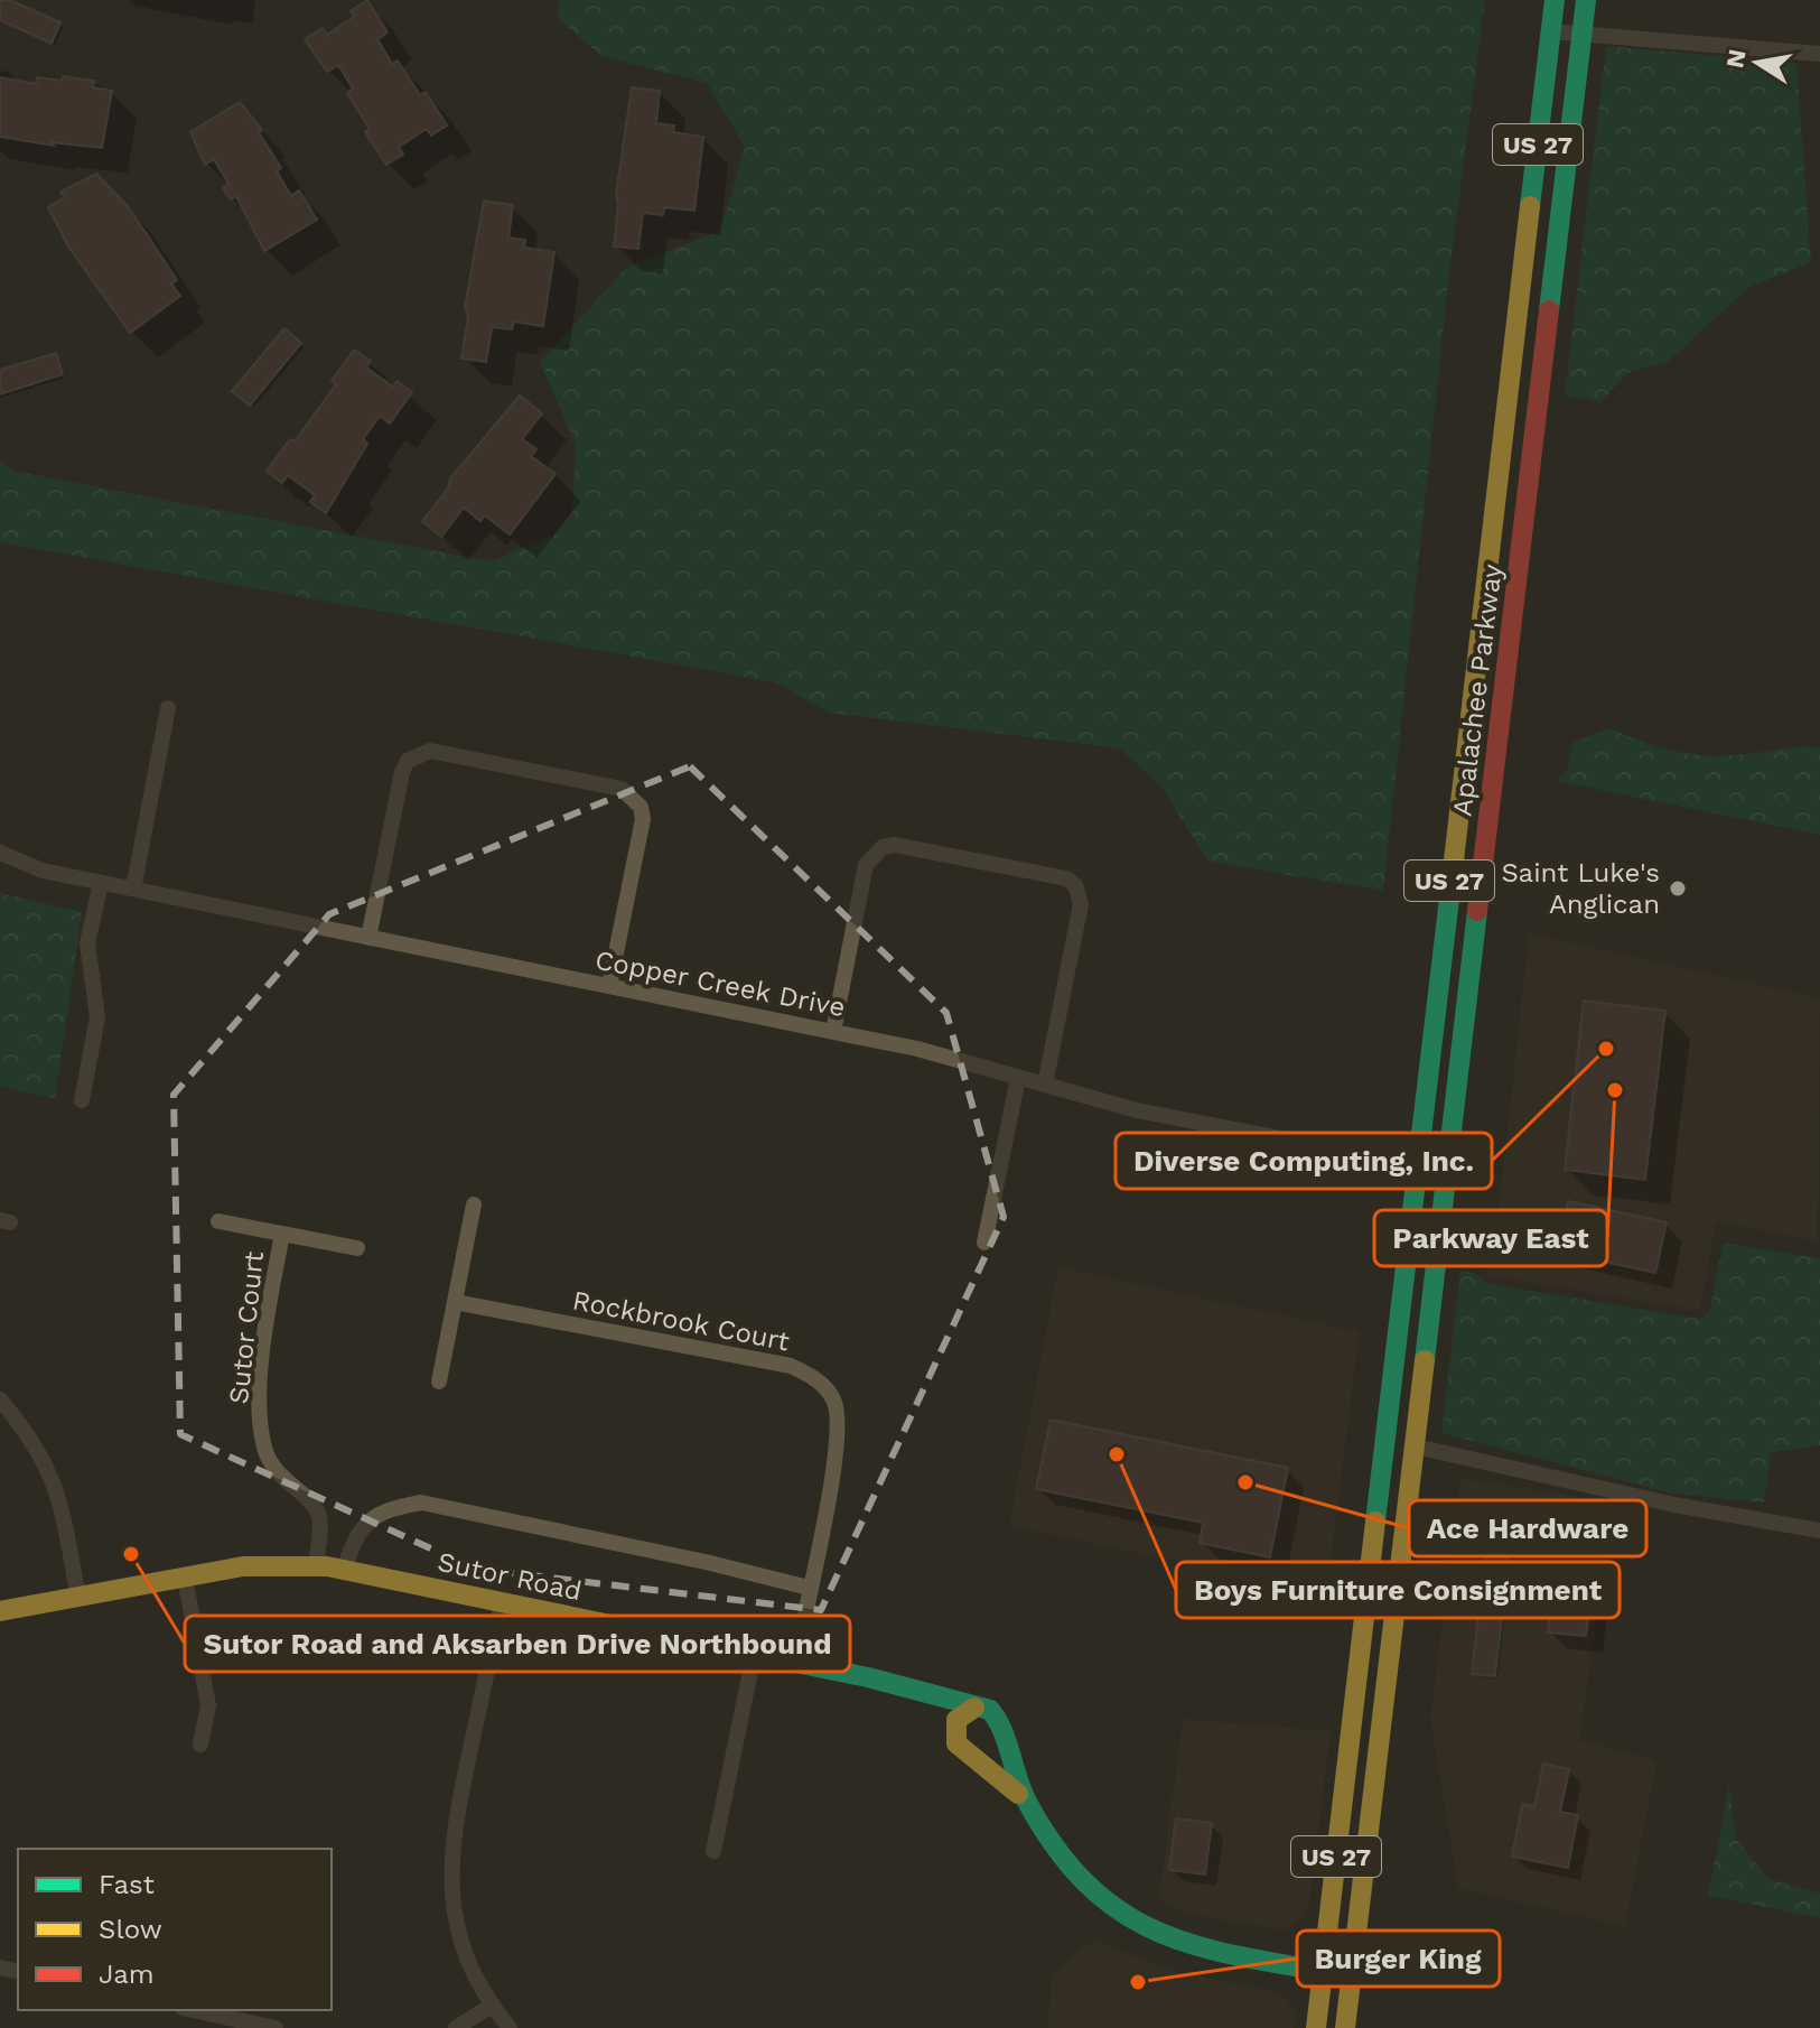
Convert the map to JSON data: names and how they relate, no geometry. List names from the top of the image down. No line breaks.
{"streets":{"main road":["US 27","Apalachee Parkway","Sutor Road"],"street":["Copper Creek Drive","Rockbrook Court","Sutor Court"]},"crossings":[["Apalachee Parkway","Copper Creek Drive"],["Rockbrook Court","Sutor Road"],["Sutor Court","Sutor Road"]],"places":["Saint Luke's Anglican","Diverse Computing, Inc.","Parkway East","Boys Furniture Consignment","Ace Hardware","Sutor Road and Aksarben Drive Northbound","Burger King"],"legend":["Fast","Slow","Jam"],"north":"left"}
